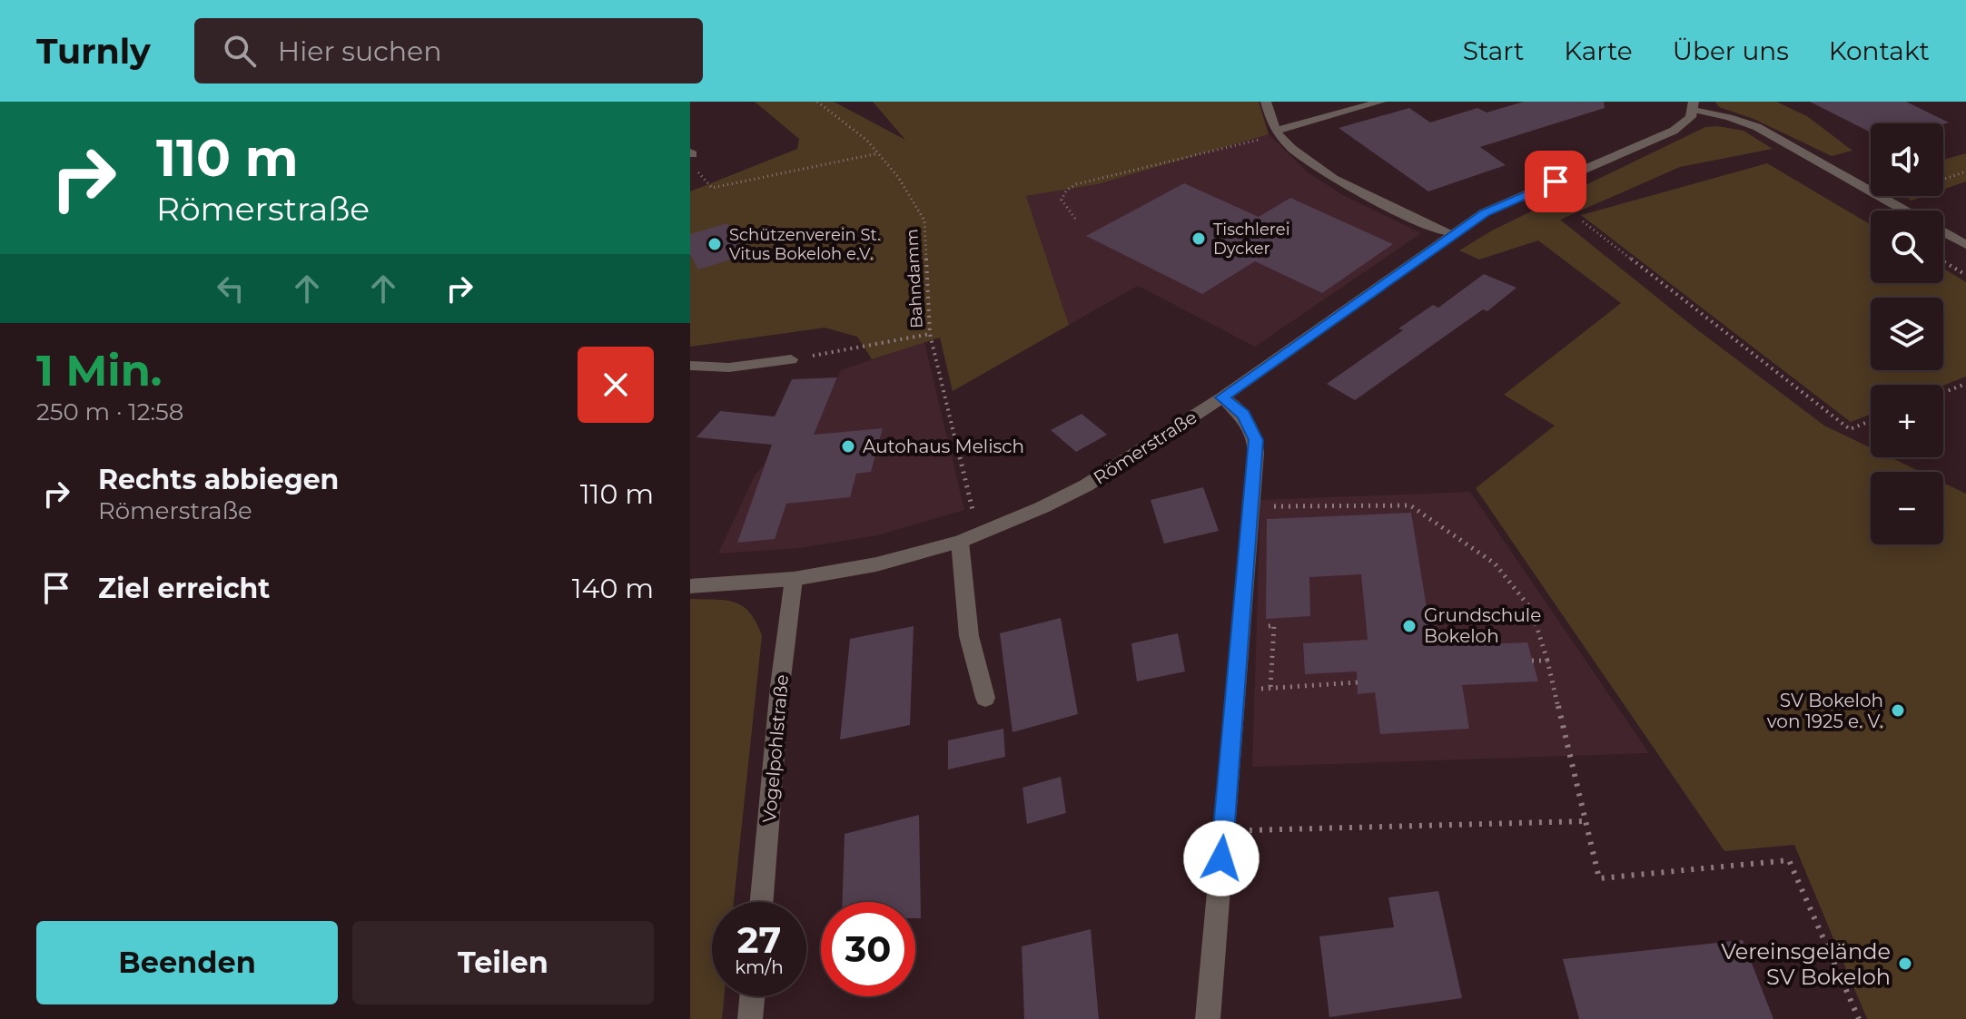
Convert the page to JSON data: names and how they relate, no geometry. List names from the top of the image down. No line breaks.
{"streets":{"street":["Römerstraße","Vogelpohlstraße"],"path":["Bahndamm"]},"crossings":[["Bahndamm","Römerstraße"],["Römerstraße","Vogelpohlstraße"]],"places":["Tischlerei Dycker","Schützenverein St. Vitus Bokeloh e.V.","Autohaus Melisch","Grundschule Bokeloh","SV Bokeloh von 1925 e. V.","Vereinsgelände SV Bokeloh"],"page":{"header":"Turnly","search":"Hier suchen","nav":["Start","Karte","Über uns","Kontakt"],"turn":["110 m","Römerstraße"],"map_buttons":["+","−"],"heading":["1 Min.","250 m · 12:58"],"list":[{"name":"Rechts abbiegen","note":"Römerstraße","value":"110 m"},{"name":"Ziel erreicht","value":"140 m"}],"speed":"27 km/h","limit":"30","buttons":["Beenden","Teilen"]}}
